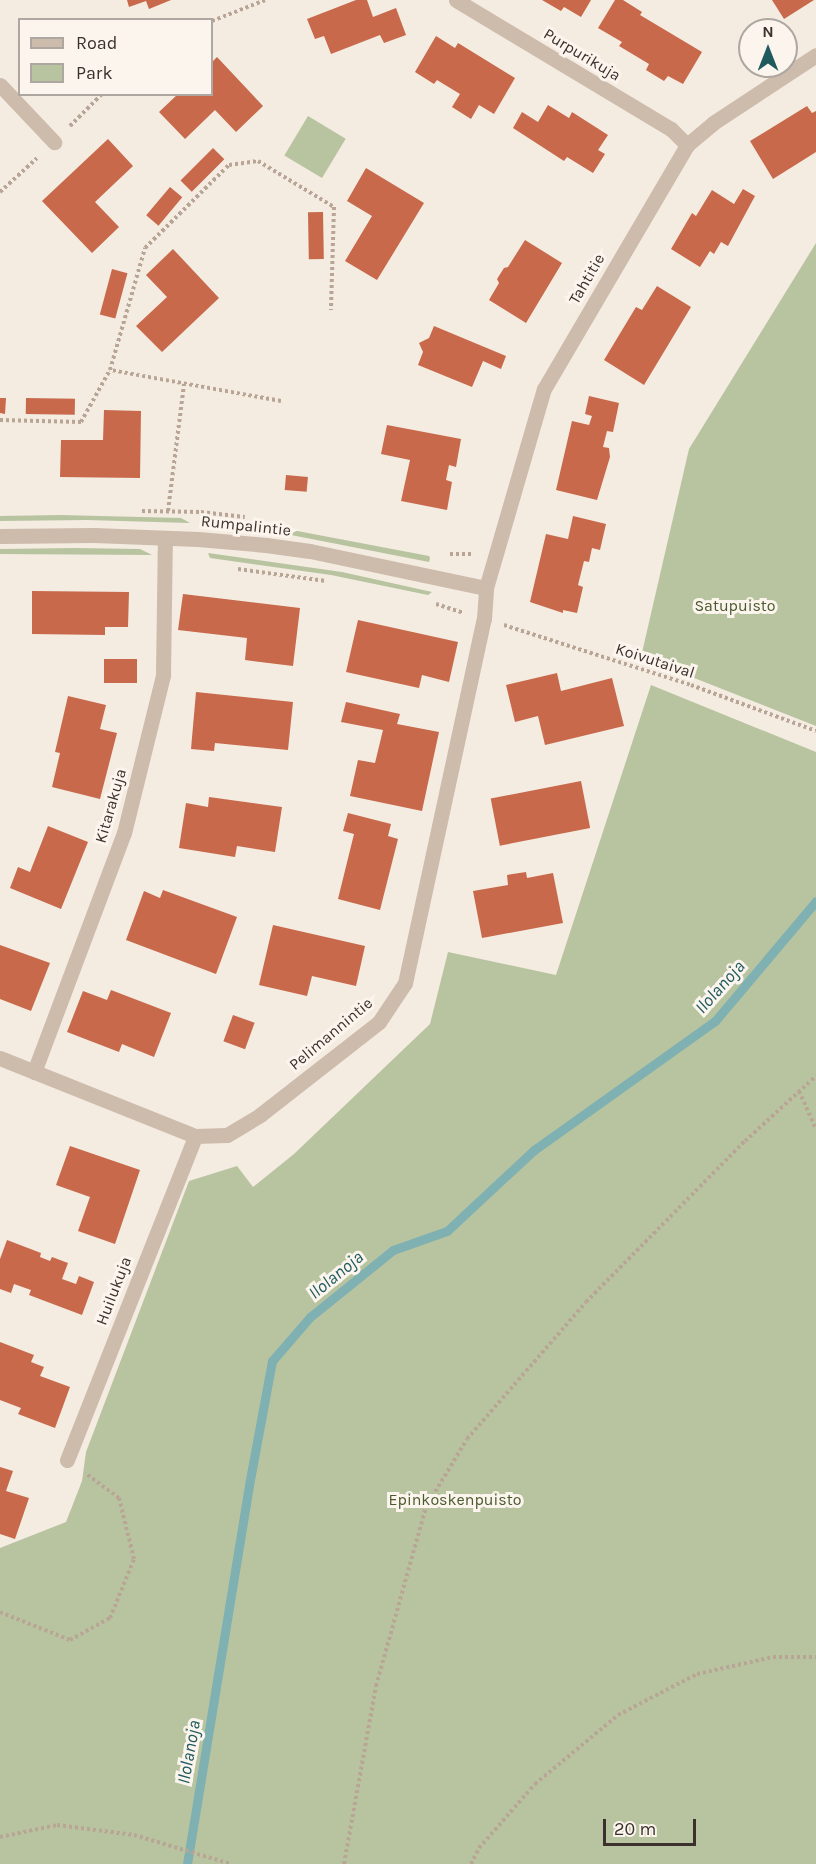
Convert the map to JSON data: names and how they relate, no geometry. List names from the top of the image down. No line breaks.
{"streets":{"street":["Purpurikuja","Tahtitie","Rumpalintie","Kitarakuja","Pelimannintie","Huilukuja"],"path":["Koivutaival"]},"crossings":[["Purpurikuja","Tahtitie"],["Tahtitie","Rumpalintie"],["Tahtitie","Pelimannintie"],["Rumpalintie","Kitarakuja"],["Rumpalintie","Pelimannintie"],["Koivutaival","Pelimannintie"],["Kitarakuja","Pelimannintie"],["Pelimannintie","Huilukuja"]],"water":["Ilolanoja"],"parks":["Satupuisto","Epinkoskenpuisto"],"legend":["Road","Park"],"scale_bar":"20 m","north":"top"}
